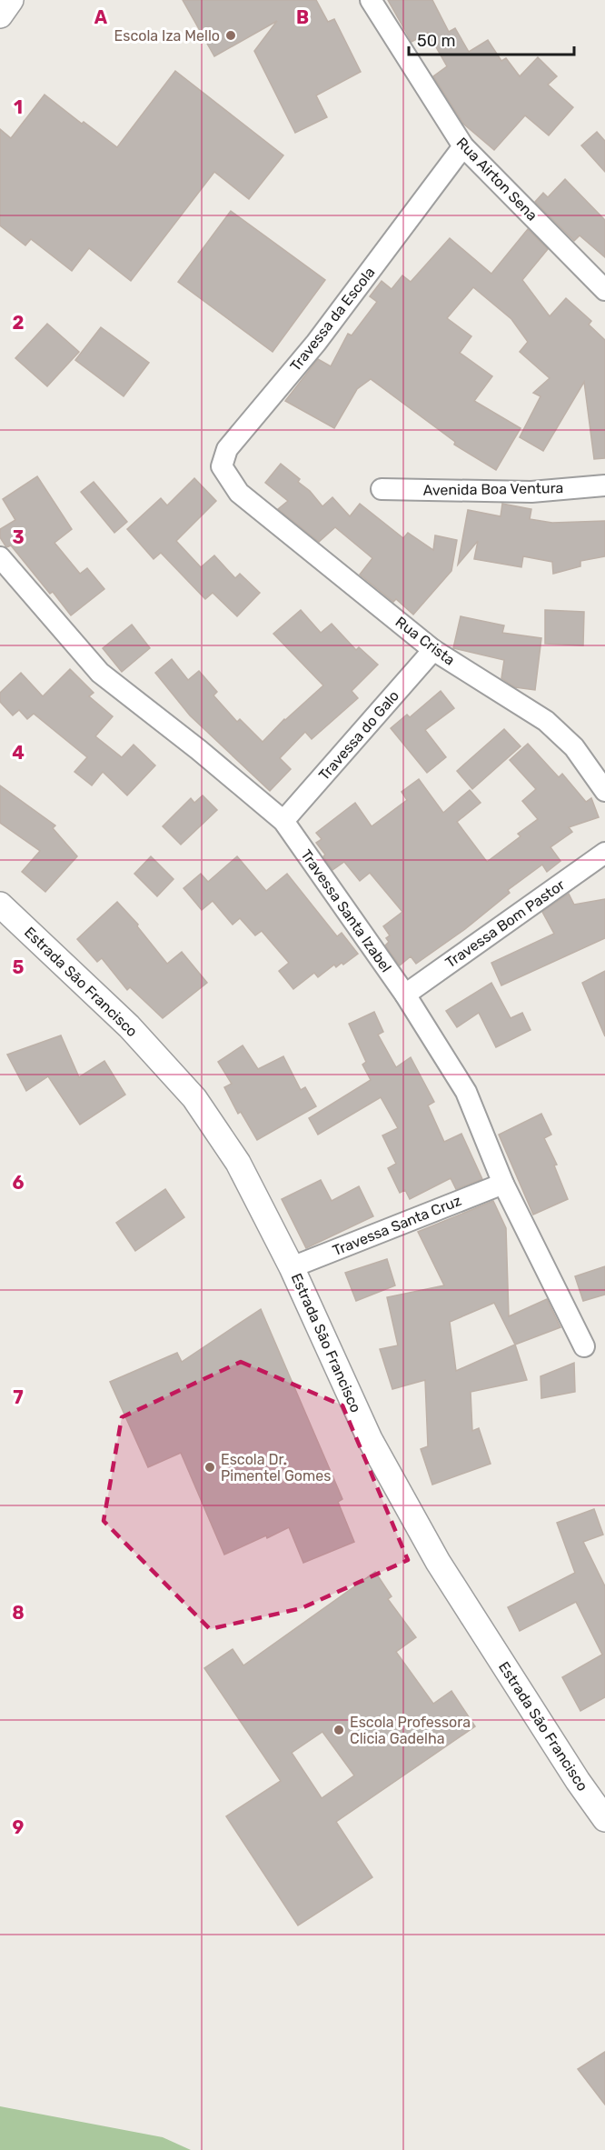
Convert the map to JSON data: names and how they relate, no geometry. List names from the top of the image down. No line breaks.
{"streets":{"street":["Rua Airton Sena","Travessa da Escola","Avenida Boa Ventura","Rua Crista","Travessa do Galo","Travessa Santa Izabel","Travessa Bom Pastor","Estrada São Francisco","Travessa Santa Cruz"]},"crossings":[["Rua Airton Sena","Travessa da Escola"],["Travessa da Escola","Rua Crista"],["Rua Crista","Travessa do Galo"],["Travessa do Galo","Travessa Santa Izabel"],["Travessa Santa Izabel","Travessa Bom Pastor"],["Travessa Santa Izabel","Travessa Santa Cruz"],["Estrada São Francisco","Travessa Santa Cruz"]],"places":["Escola Iza Mello","Escola Dr. Pimentel Gomes","Escola Professora Clicia Gadelha"],"scale_bar":"50 m","grid":{"columns":["A","B"],"rows":["1","2","3","4","5","6","7","8","9"]}}
